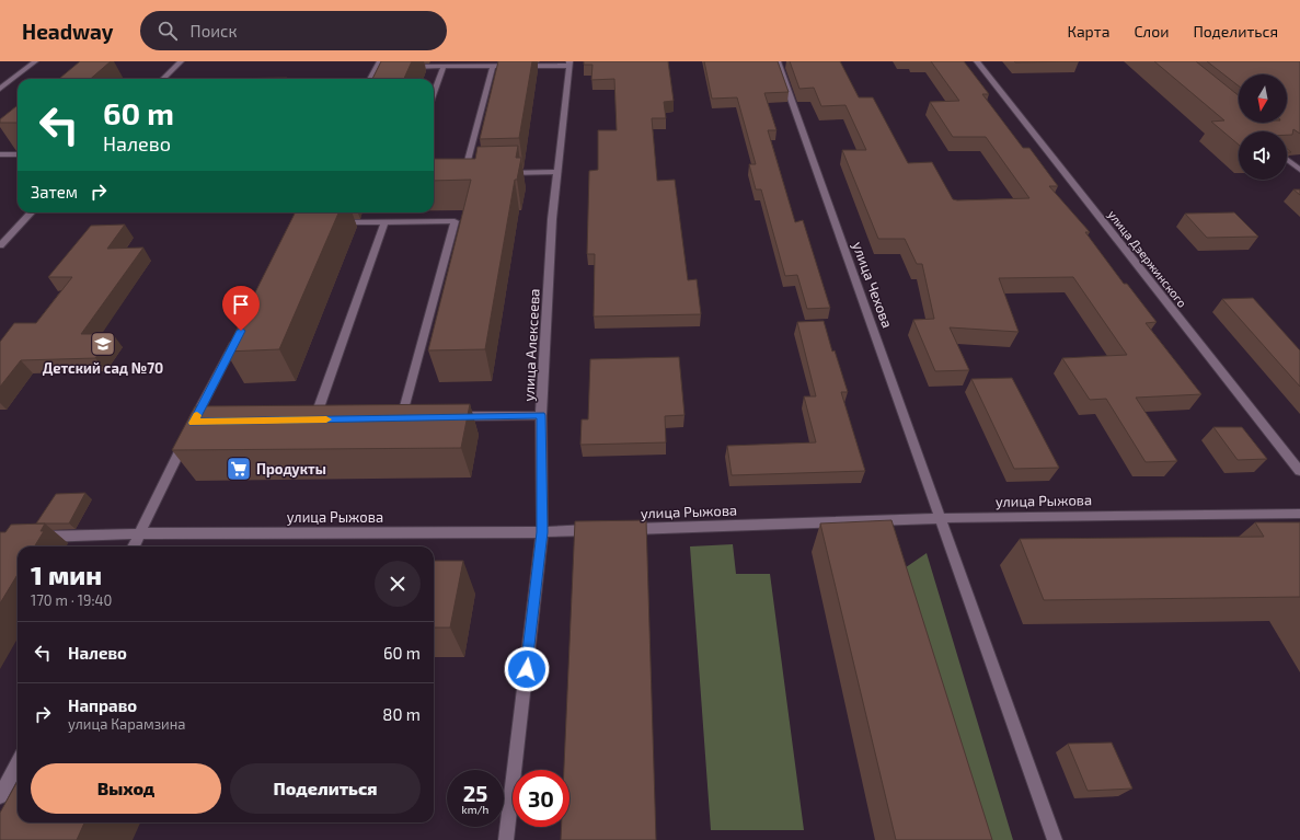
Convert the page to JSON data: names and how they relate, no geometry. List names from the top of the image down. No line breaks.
{"streets":{"street":["улица Дзержинского","улица Чехова","улица Алексеева","улица Рыжова"]},"crossings":[["улица Чехова","улица Рыжова"],["улица Алексеева","улица Рыжова"]],"places":{"school or university":["Детский сад №70"],"supermarket":["Продукты"]},"north":"bottom","page":{"header":"Headway","search":"Поиск","nav":["Карта","Слои","Поделиться"],"turn":["60 m","Налево"],"then":"Затем","heading":["1 мин","170 m · 19:40"],"list":[{"name":"Налево","value":"60 m"},{"name":"Направо","note":"улица Карамзина","value":"80 m"}],"buttons":["Выход","Поделиться"],"speed":"25 km/h","limit":"30"}}
